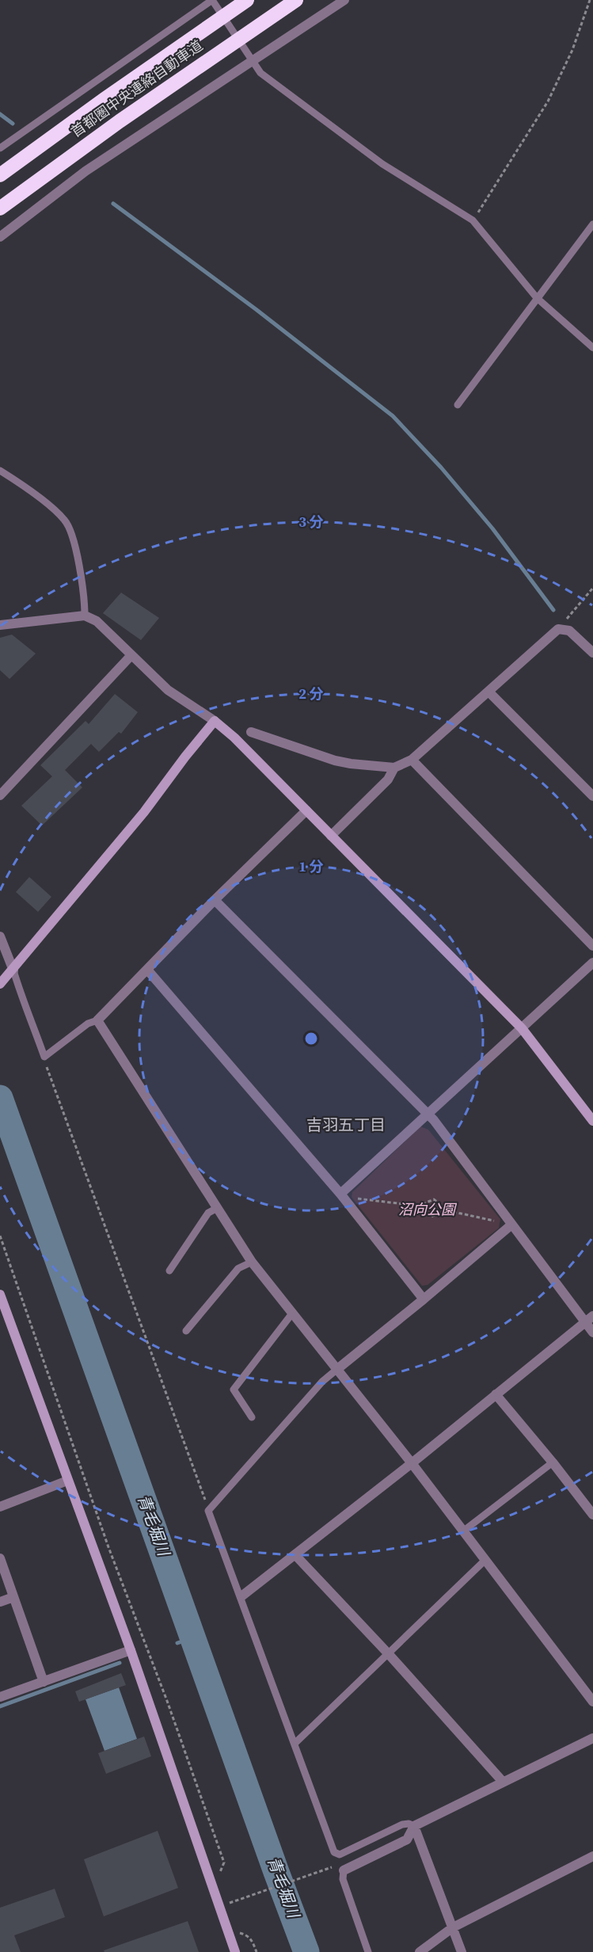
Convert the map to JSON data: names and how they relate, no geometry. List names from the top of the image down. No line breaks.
{"streets":{"highway":["首都圏中央連絡自動車道"]},"districts":["吉羽五丁目"],"water":["青毛堀川"],"parks":["沼向公園"],"rings":["3 分","2 分","1 分"]}
